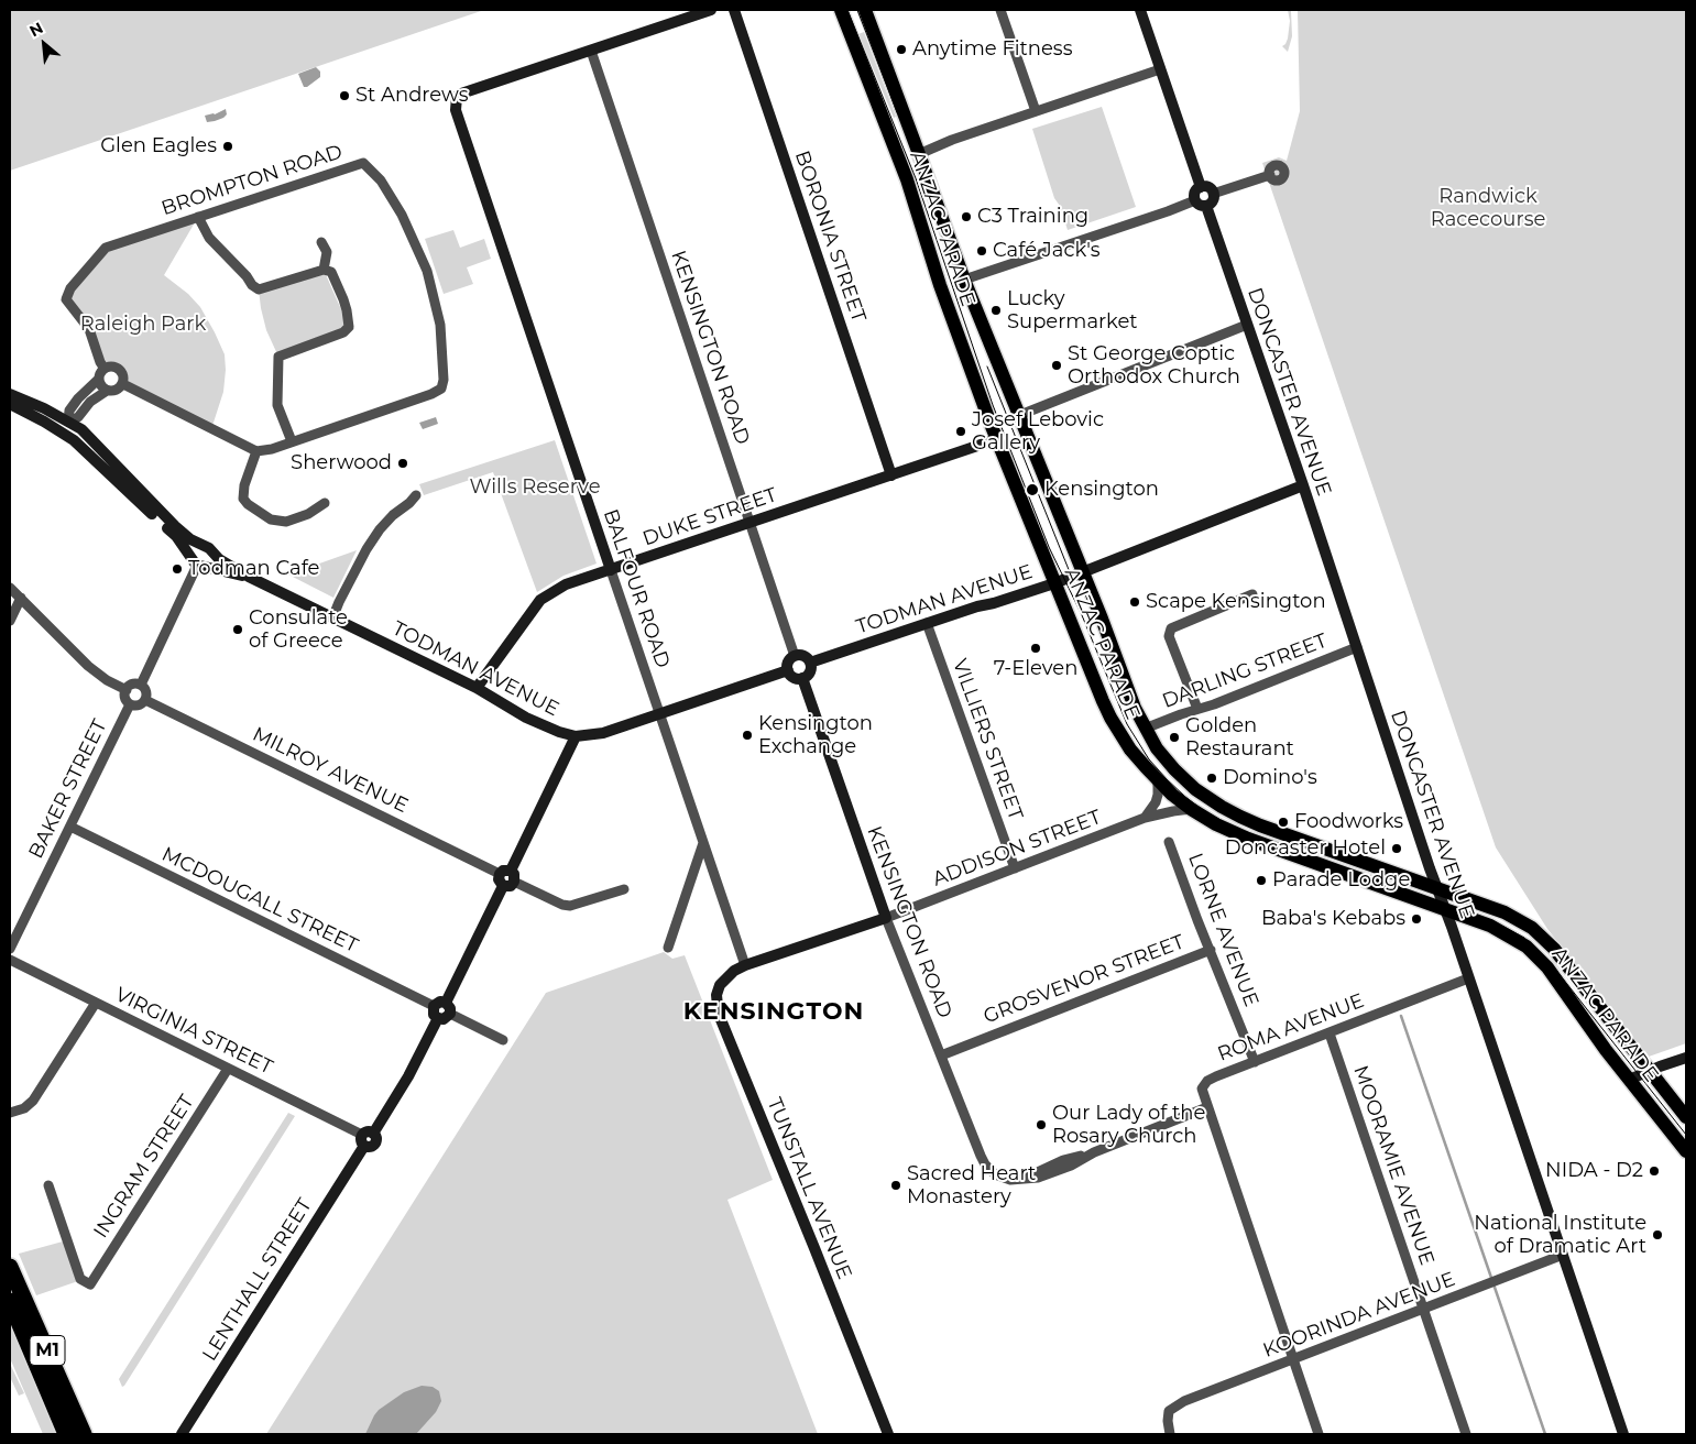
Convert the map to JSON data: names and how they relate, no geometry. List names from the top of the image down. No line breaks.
{"streets":{"highway":["M1"],"main road":["ANZAC PARADE"],"street":["BROMPTON ROAD","BORONIA STREET","KENSINGTON ROAD","DONCASTER AVENUE","DUKE STREET","BALFOUR ROAD","TODMAN AVENUE","DARLING STREET","VILLIERS STREET","MILROY AVENUE","BAKER STREET","ADDISON STREET","MCDOUGALL STREET","LORNE AVENUE","GROSVENOR STREET","ROMA AVENUE","VIRGINIA STREET","MOORAMIE AVENUE","INGRAM STREET","TUNSTALL AVENUE","LENTHALL STREET","KOORINDA AVENUE"]},"crossings":[["ANZAC PARADE","DONCASTER AVENUE"],["ANZAC PARADE","DUKE STREET"],["ANZAC PARADE","TODMAN AVENUE"],["ANZAC PARADE","DARLING STREET"],["ANZAC PARADE","ADDISON STREET"],["BORONIA STREET","DUKE STREET"],["KENSINGTON ROAD","DUKE STREET"],["KENSINGTON ROAD","BALFOUR ROAD"],["KENSINGTON ROAD","TODMAN AVENUE"],["KENSINGTON ROAD","ADDISON STREET"],["KENSINGTON ROAD","GROSVENOR STREET"],["KENSINGTON ROAD","ROMA AVENUE"],["DONCASTER AVENUE","TODMAN AVENUE"],["DONCASTER AVENUE","DARLING STREET"],["DONCASTER AVENUE","ROMA AVENUE"],["DONCASTER AVENUE","KOORINDA AVENUE"],["DUKE STREET","BALFOUR ROAD"],["DUKE STREET","TODMAN AVENUE"],["BALFOUR ROAD","TODMAN AVENUE"],["BALFOUR ROAD","ADDISON STREET"],["BALFOUR ROAD","TUNSTALL AVENUE"],["TODMAN AVENUE","VILLIERS STREET"],["VILLIERS STREET","ADDISON STREET"],["MILROY AVENUE","BAKER STREET"],["BAKER STREET","MCDOUGALL STREET"],["ADDISON STREET","TUNSTALL AVENUE"],["MCDOUGALL STREET","LENTHALL STREET"],["LORNE AVENUE","GROSVENOR STREET"],["LORNE AVENUE","ROMA AVENUE"],["ROMA AVENUE","MOORAMIE AVENUE"],["VIRGINIA STREET","INGRAM STREET"],["VIRGINIA STREET","LENTHALL STREET"],["MOORAMIE AVENUE","KOORINDA AVENUE"]],"districts":["KENSINGTON"],"parks":["Randwick Racecourse","Raleigh Park","Wills Reserve"],"places":["Anytime Fitness","St Andrews","Glen Eagles","C3 Training","Café Jack's","Lucky Supermarket","St George Coptic Orthodox Church","Josef Lebovic Gallery","Sherwood","Kensington","Todman Cafe","Scape Kensington","Consulate of Greece","7-Eleven","Kensington Exchange","Golden Restaurant","Domino's","Foodworks","Doncaster Hotel","Parade Lodge","Baba's Kebabs","Our Lady of the Rosary Church","NIDA - D2","Sacred Heart Monastery","National Institute of Dramatic Art"],"north":"top left"}
